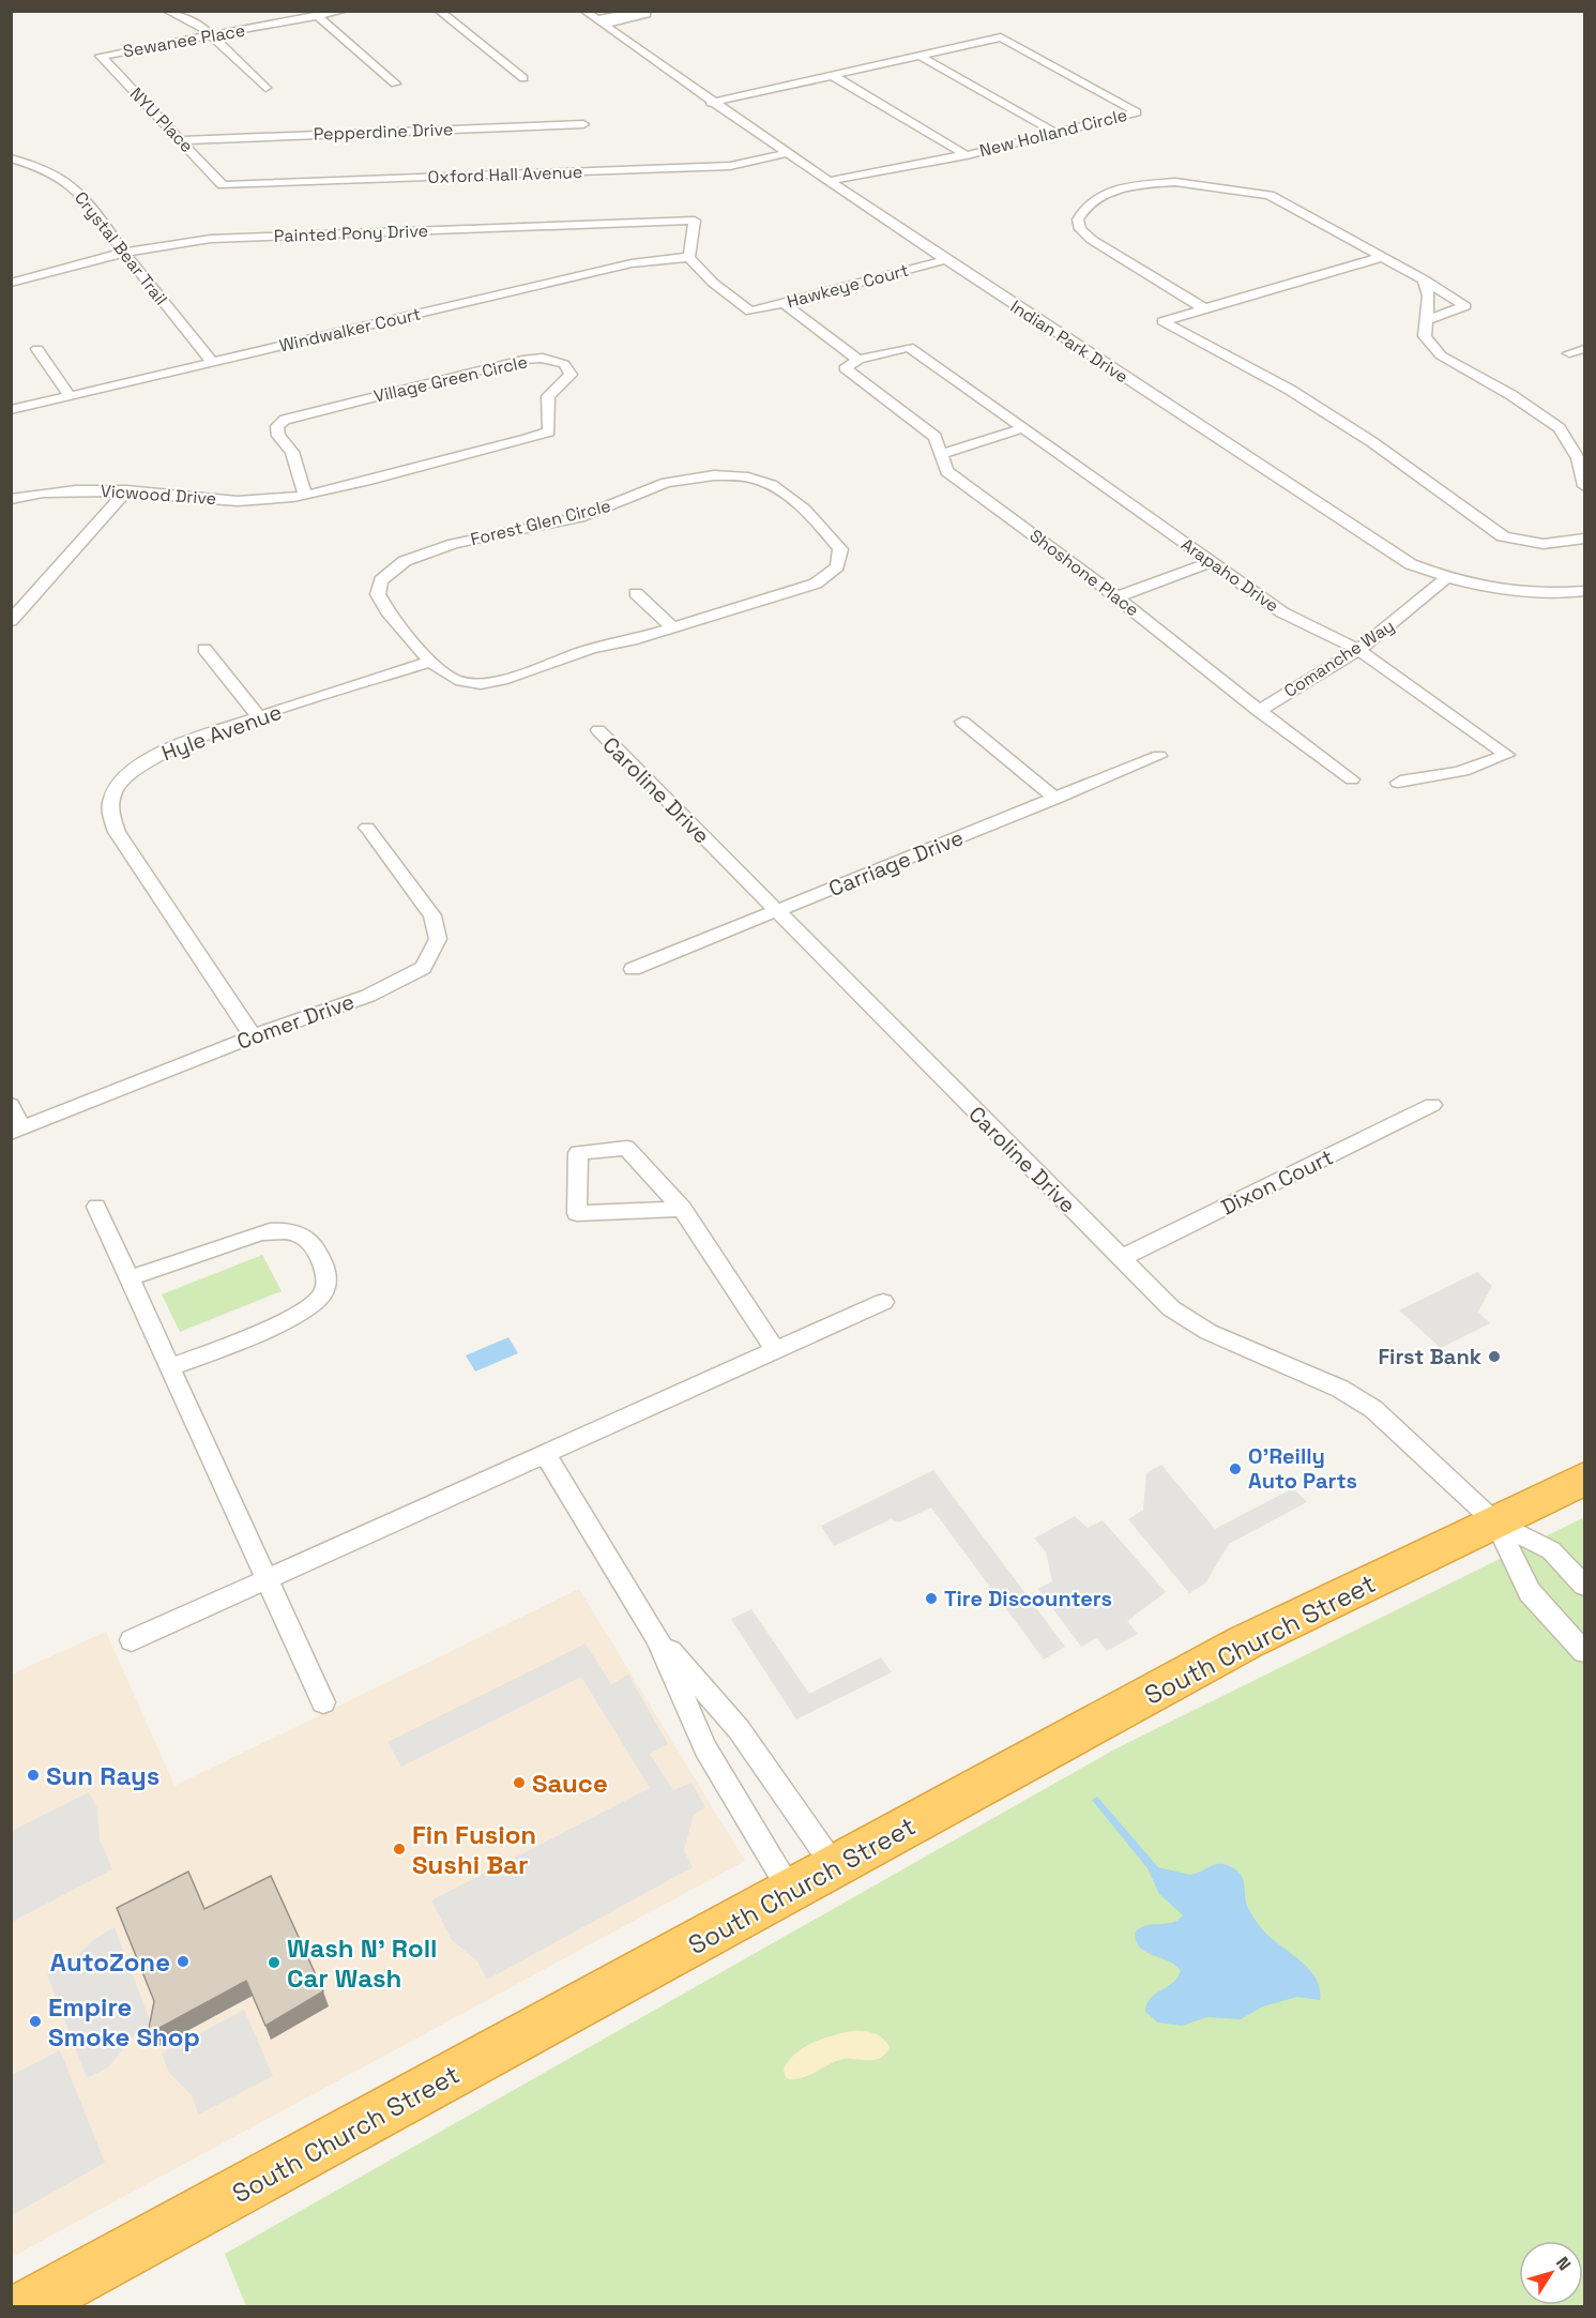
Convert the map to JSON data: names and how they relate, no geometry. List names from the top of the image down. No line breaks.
{"streets":{"highway":["South Church Street"],"street":["Sewanee Place","NYU Place","Pepperdine Drive","New Holland Circle","Oxford Hall Avenue","Painted Pony Drive","Crystal Bear Trail","Hawkeye Court","Windwalker Court","Indian Park Drive","Village Green Circle","Vicwood Drive","Forest Glen Circle","Shoshone Place","Arapaho Drive","Comanche Way","Hyle Avenue","Caroline Drive","Carriage Drive","Comer Drive","Dixon Court"]},"crossings":[["Sewanee Place","NYU Place"],["NYU Place","Pepperdine Drive"],["NYU Place","Oxford Hall Avenue"],["New Holland Circle","Indian Park Drive"],["Oxford Hall Avenue","Indian Park Drive"],["Painted Pony Drive","Crystal Bear Trail"],["Painted Pony Drive","Hawkeye Court"],["Painted Pony Drive","Windwalker Court"],["Crystal Bear Trail","Windwalker Court"],["Hawkeye Court","Windwalker Court"],["Hawkeye Court","Indian Park Drive"],["Indian Park Drive","Comanche Way"],["Village Green Circle","Vicwood Drive"],["Forest Glen Circle","Hyle Avenue"],["Shoshone Place","Arapaho Drive"],["Shoshone Place","Comanche Way"],["Arapaho Drive","Comanche Way"],["Hyle Avenue","Comer Drive"],["Caroline Drive","Carriage Drive"],["Caroline Drive","Dixon Court"],["Caroline Drive","South Church Street"]],"places":["First Bank","O'Reilly Auto Parts","Tire Discounters","Sun Rays","Sauce","Fin Fusion Sushi Bar","AutoZone","Wash N' Roll Car Wash","Empire Smoke Shop"],"north":"top right"}
